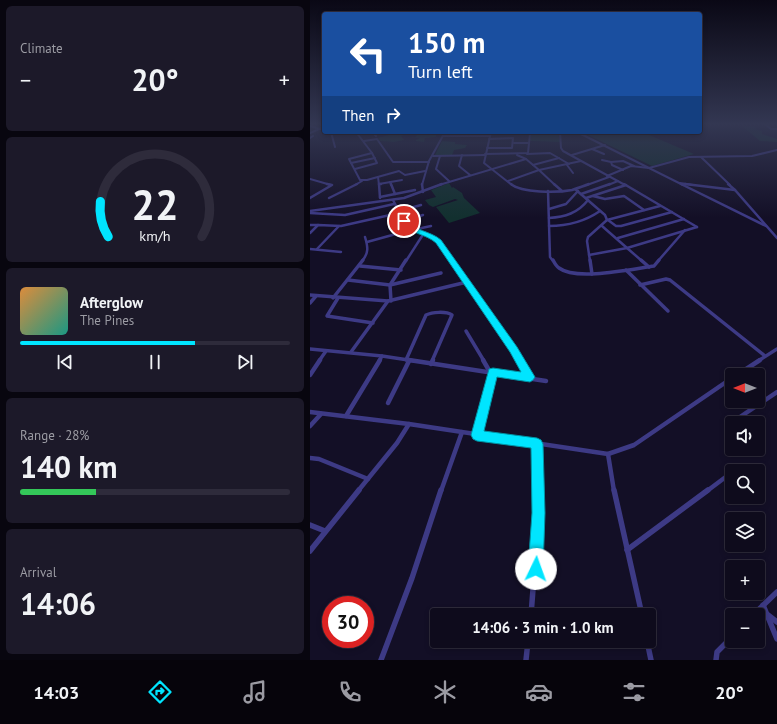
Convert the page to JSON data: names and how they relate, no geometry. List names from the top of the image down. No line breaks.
{"north":"left","page":{"tile":["Climate",["Range · 28%","140 km"],["Arrival","14:06"]],"turn":["150 m","Turn left"],"heat":["−","20°","+"],"then":"Then","song":["Afterglow","The Pines"],"map_buttons":["+","−"],"limit":"30","trip":"14:06 · 3 min · 1.0 km","tabs":["14:03","20°"],"gauge":["22","km/h"]}}
